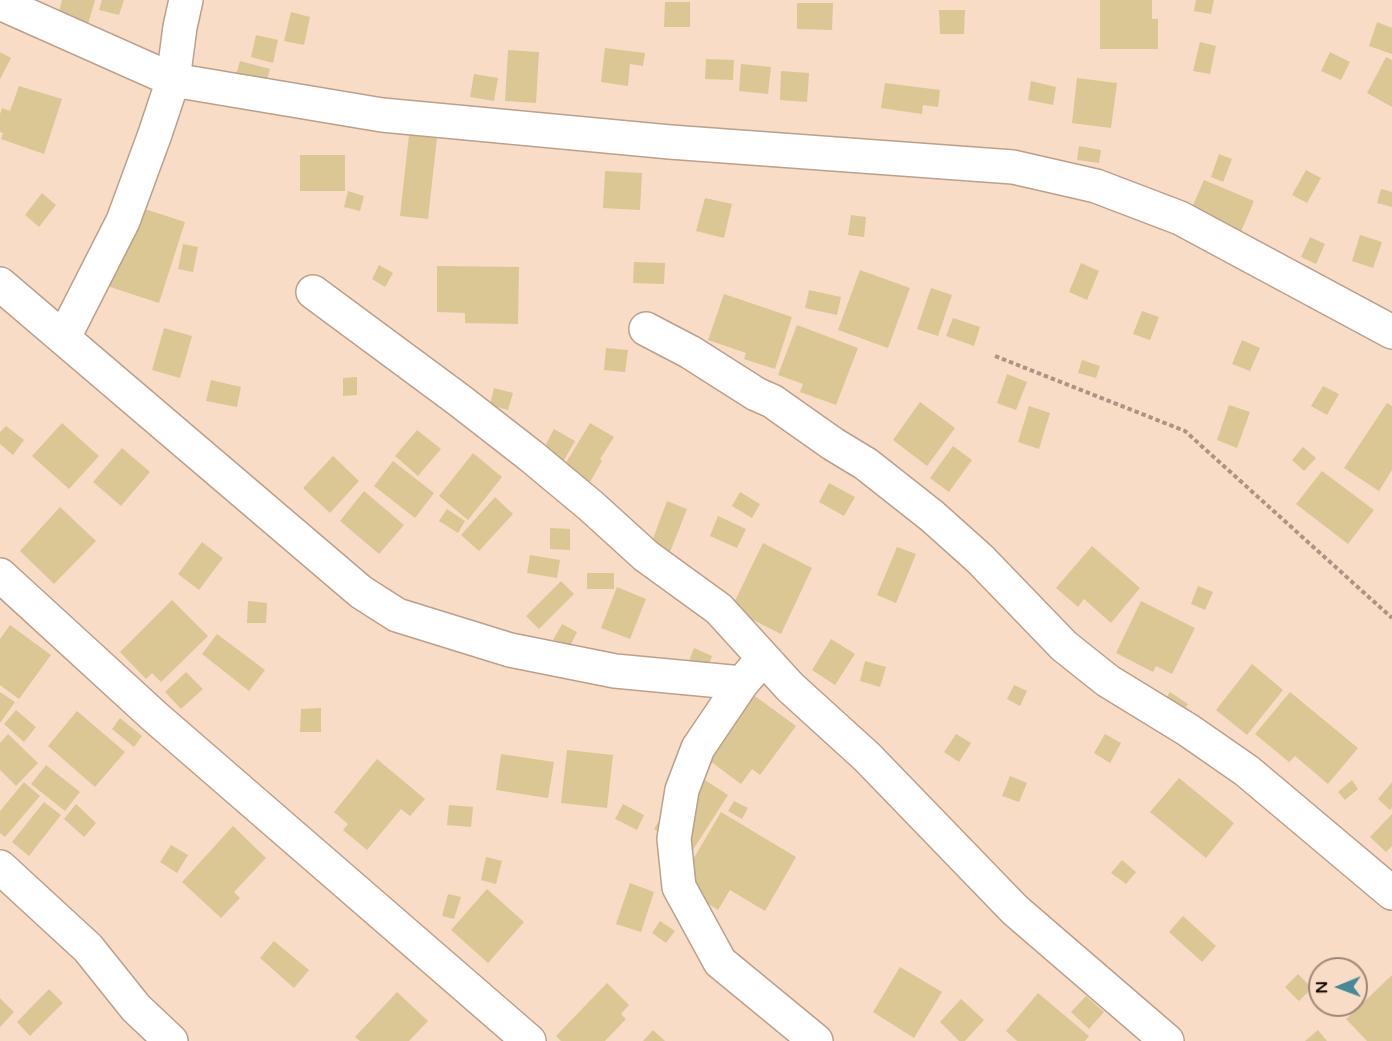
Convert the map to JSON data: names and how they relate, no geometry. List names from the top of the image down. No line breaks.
{"north":"left"}
